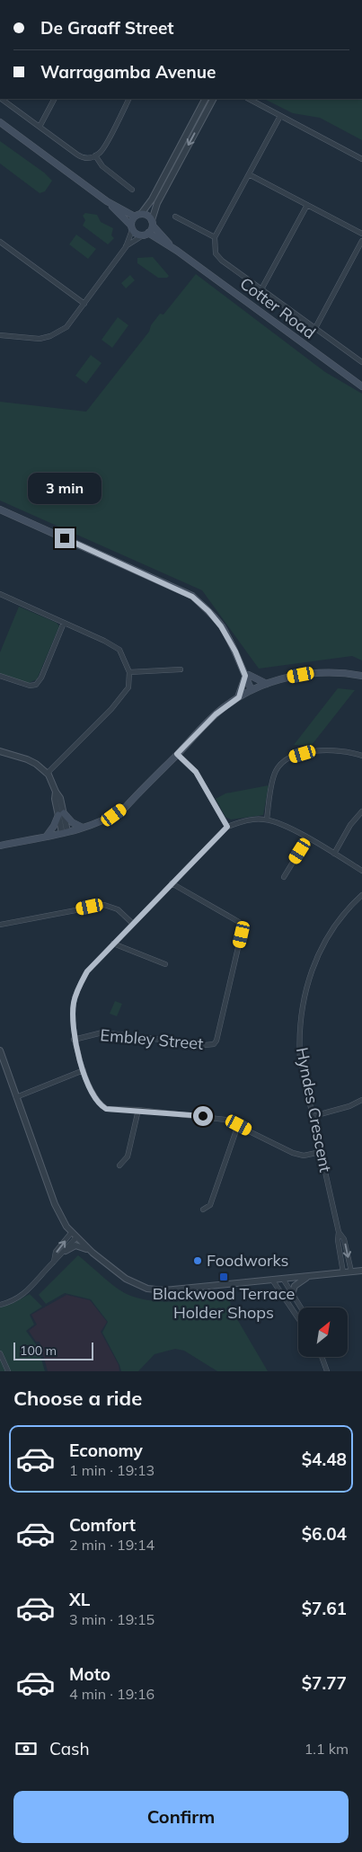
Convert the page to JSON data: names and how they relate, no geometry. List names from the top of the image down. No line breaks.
{"streets":{"main road":["Cotter Road"],"street":["Embley Street","Hyndes Crescent"]},"places":{"other":["Foodworks"],"transit":["Blackwood Terrace Holder Shops"]},"scale_bar":"100 m","north":"top right","page":{"banner":["De Graaff Street","Warragamba Avenue"],"bubble":"3 min","scale":"100 m","heading":"Choose a ride","list":[{"name":"Economy","note":"1 min · 19:13","value":"$4.48"},{"name":"Comfort","note":"2 min · 19:14","value":"$6.04"},{"name":"XL","note":"3 min · 19:15","value":"$7.61"},{"name":"Moto","note":"4 min · 19:16","value":"$7.77"}],"pay":["Cash","1.1 km"],"buttons":"Confirm"}}
